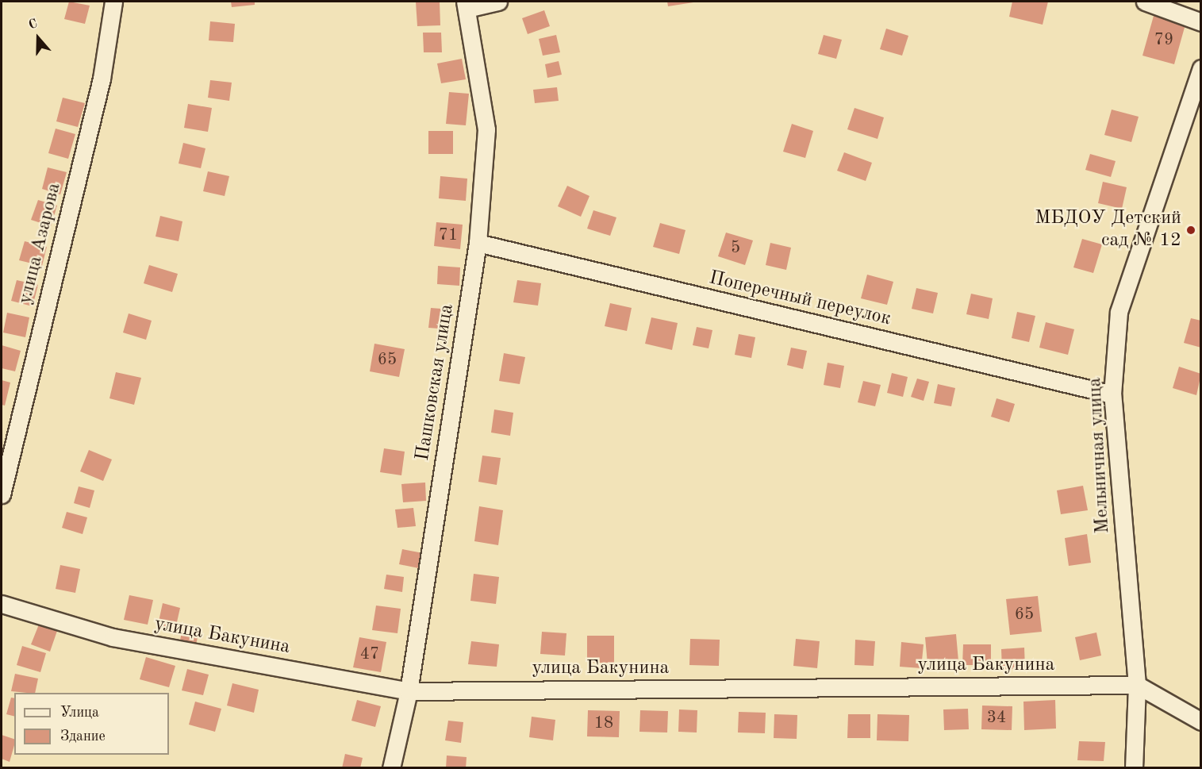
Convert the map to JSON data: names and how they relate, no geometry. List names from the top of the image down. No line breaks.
{"streets":{"street":["улица Азарова","Поперечный переулок","Пашковская улица","Мельничная улица","улица Бакунина"]},"crossings":[["Поперечный переулок","Пашковская улица"],["Поперечный переулок","Мельничная улица"],["Пашковская улица","улица Бакунина"],["Мельничная улица","улица Бакунина"]],"places":["МБДОУ Детский сад № 12"],"house_numbers":["79","71","5","65","65","47","34","18"],"legend":["Улица","Здание"],"north":"top"}
